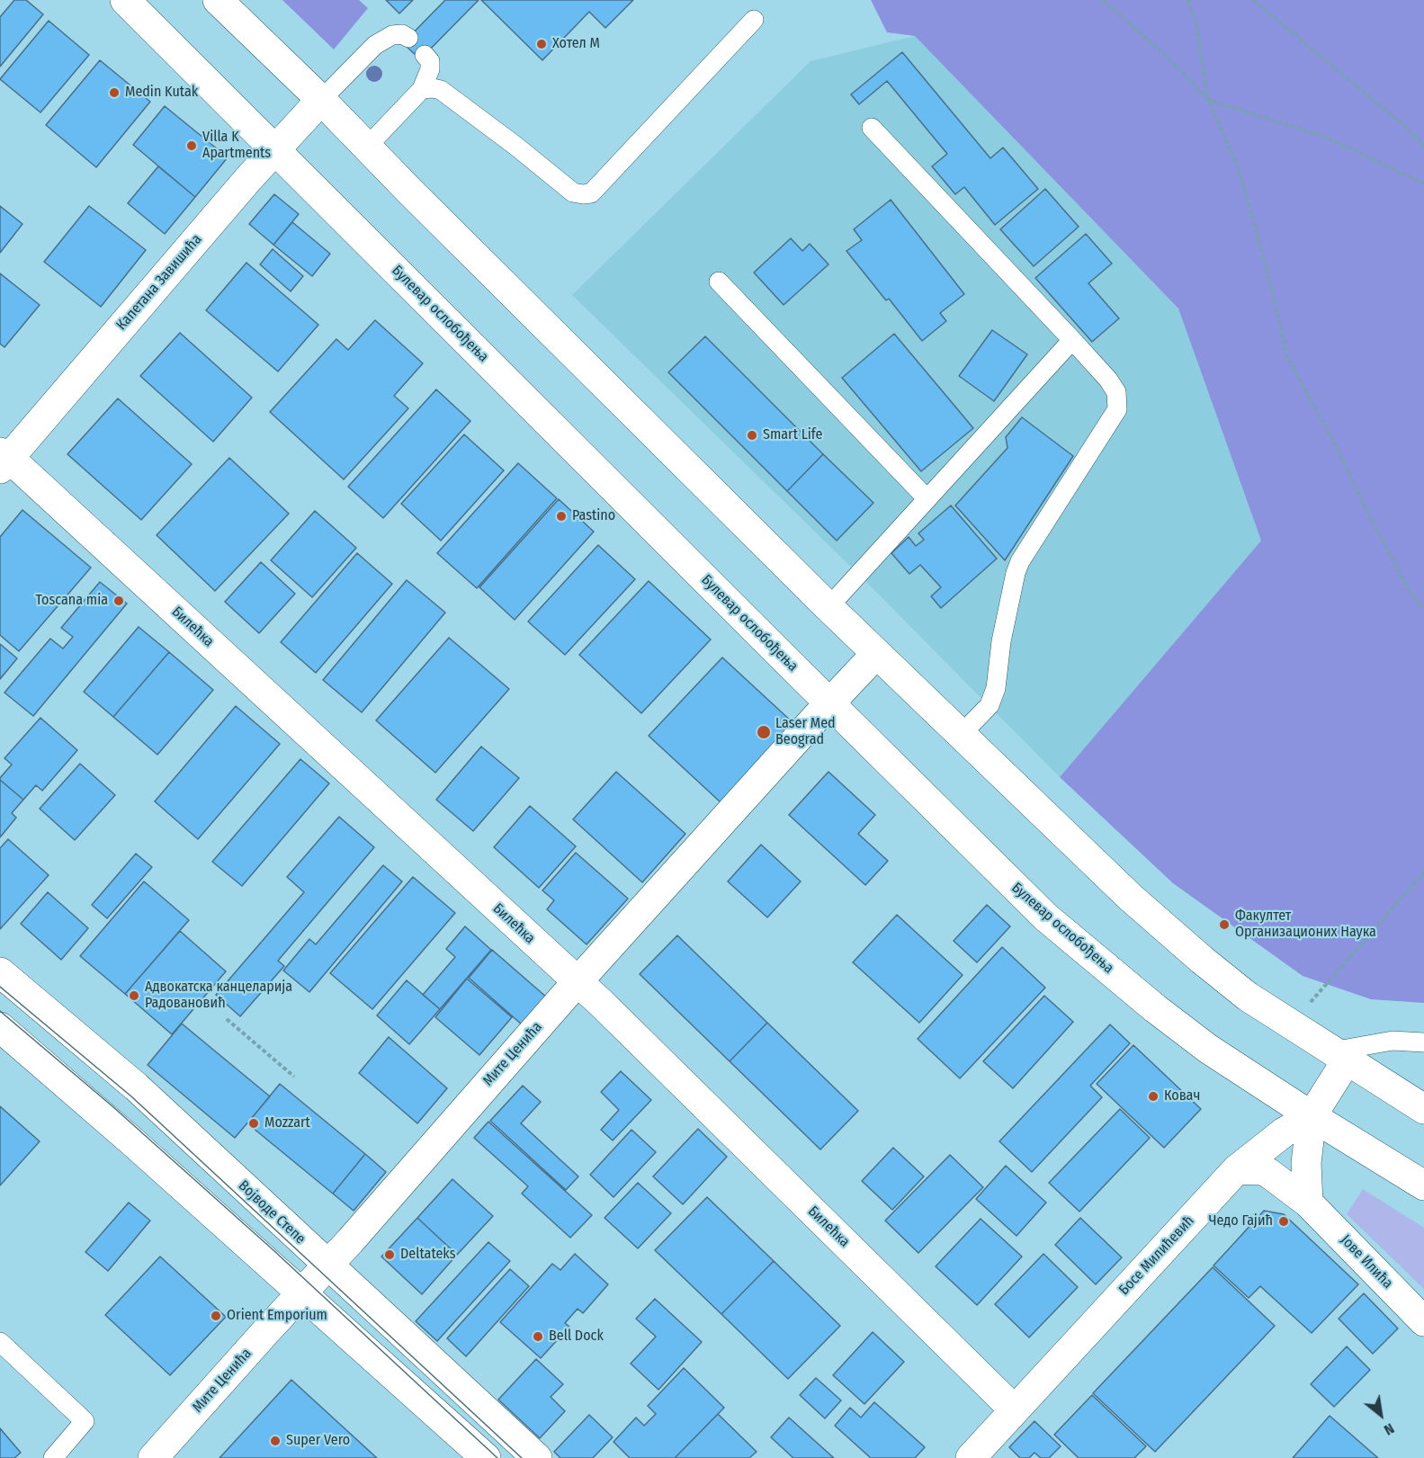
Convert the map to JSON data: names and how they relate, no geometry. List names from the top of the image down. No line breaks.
{"streets":{"main road":["Капетана Завишића","Булевар ослобођења","Билећка","Мите Ценића","Војводе Степе","Босе Милићевић","Јове Илића"]},"crossings":[["Капетана Завишића","Булевар ослобођења"],["Капетана Завишића","Билећка"],["Булевар ослобођења","Мите Ценића"],["Булевар ослобођења","Босе Милићевић"],["Билећка","Мите Ценића"],["Билећка","Босе Милићевић"],["Мите Ценића","Војводе Степе"],["Босе Милићевић","Јове Илића"]],"places":["Хотел М","Medin Kutak","Villa K Apartments","Smart Life","Pastino","Toscana mia","Laser Med Beograd","Факултет Организационих Наука","Адвокатска канцеларија Радовановић","Ковач","Mozzart","Чедо Гајић","Deltateks","Orient Emporium","Bell Dock","Super Vero"],"north":"bottom right"}
